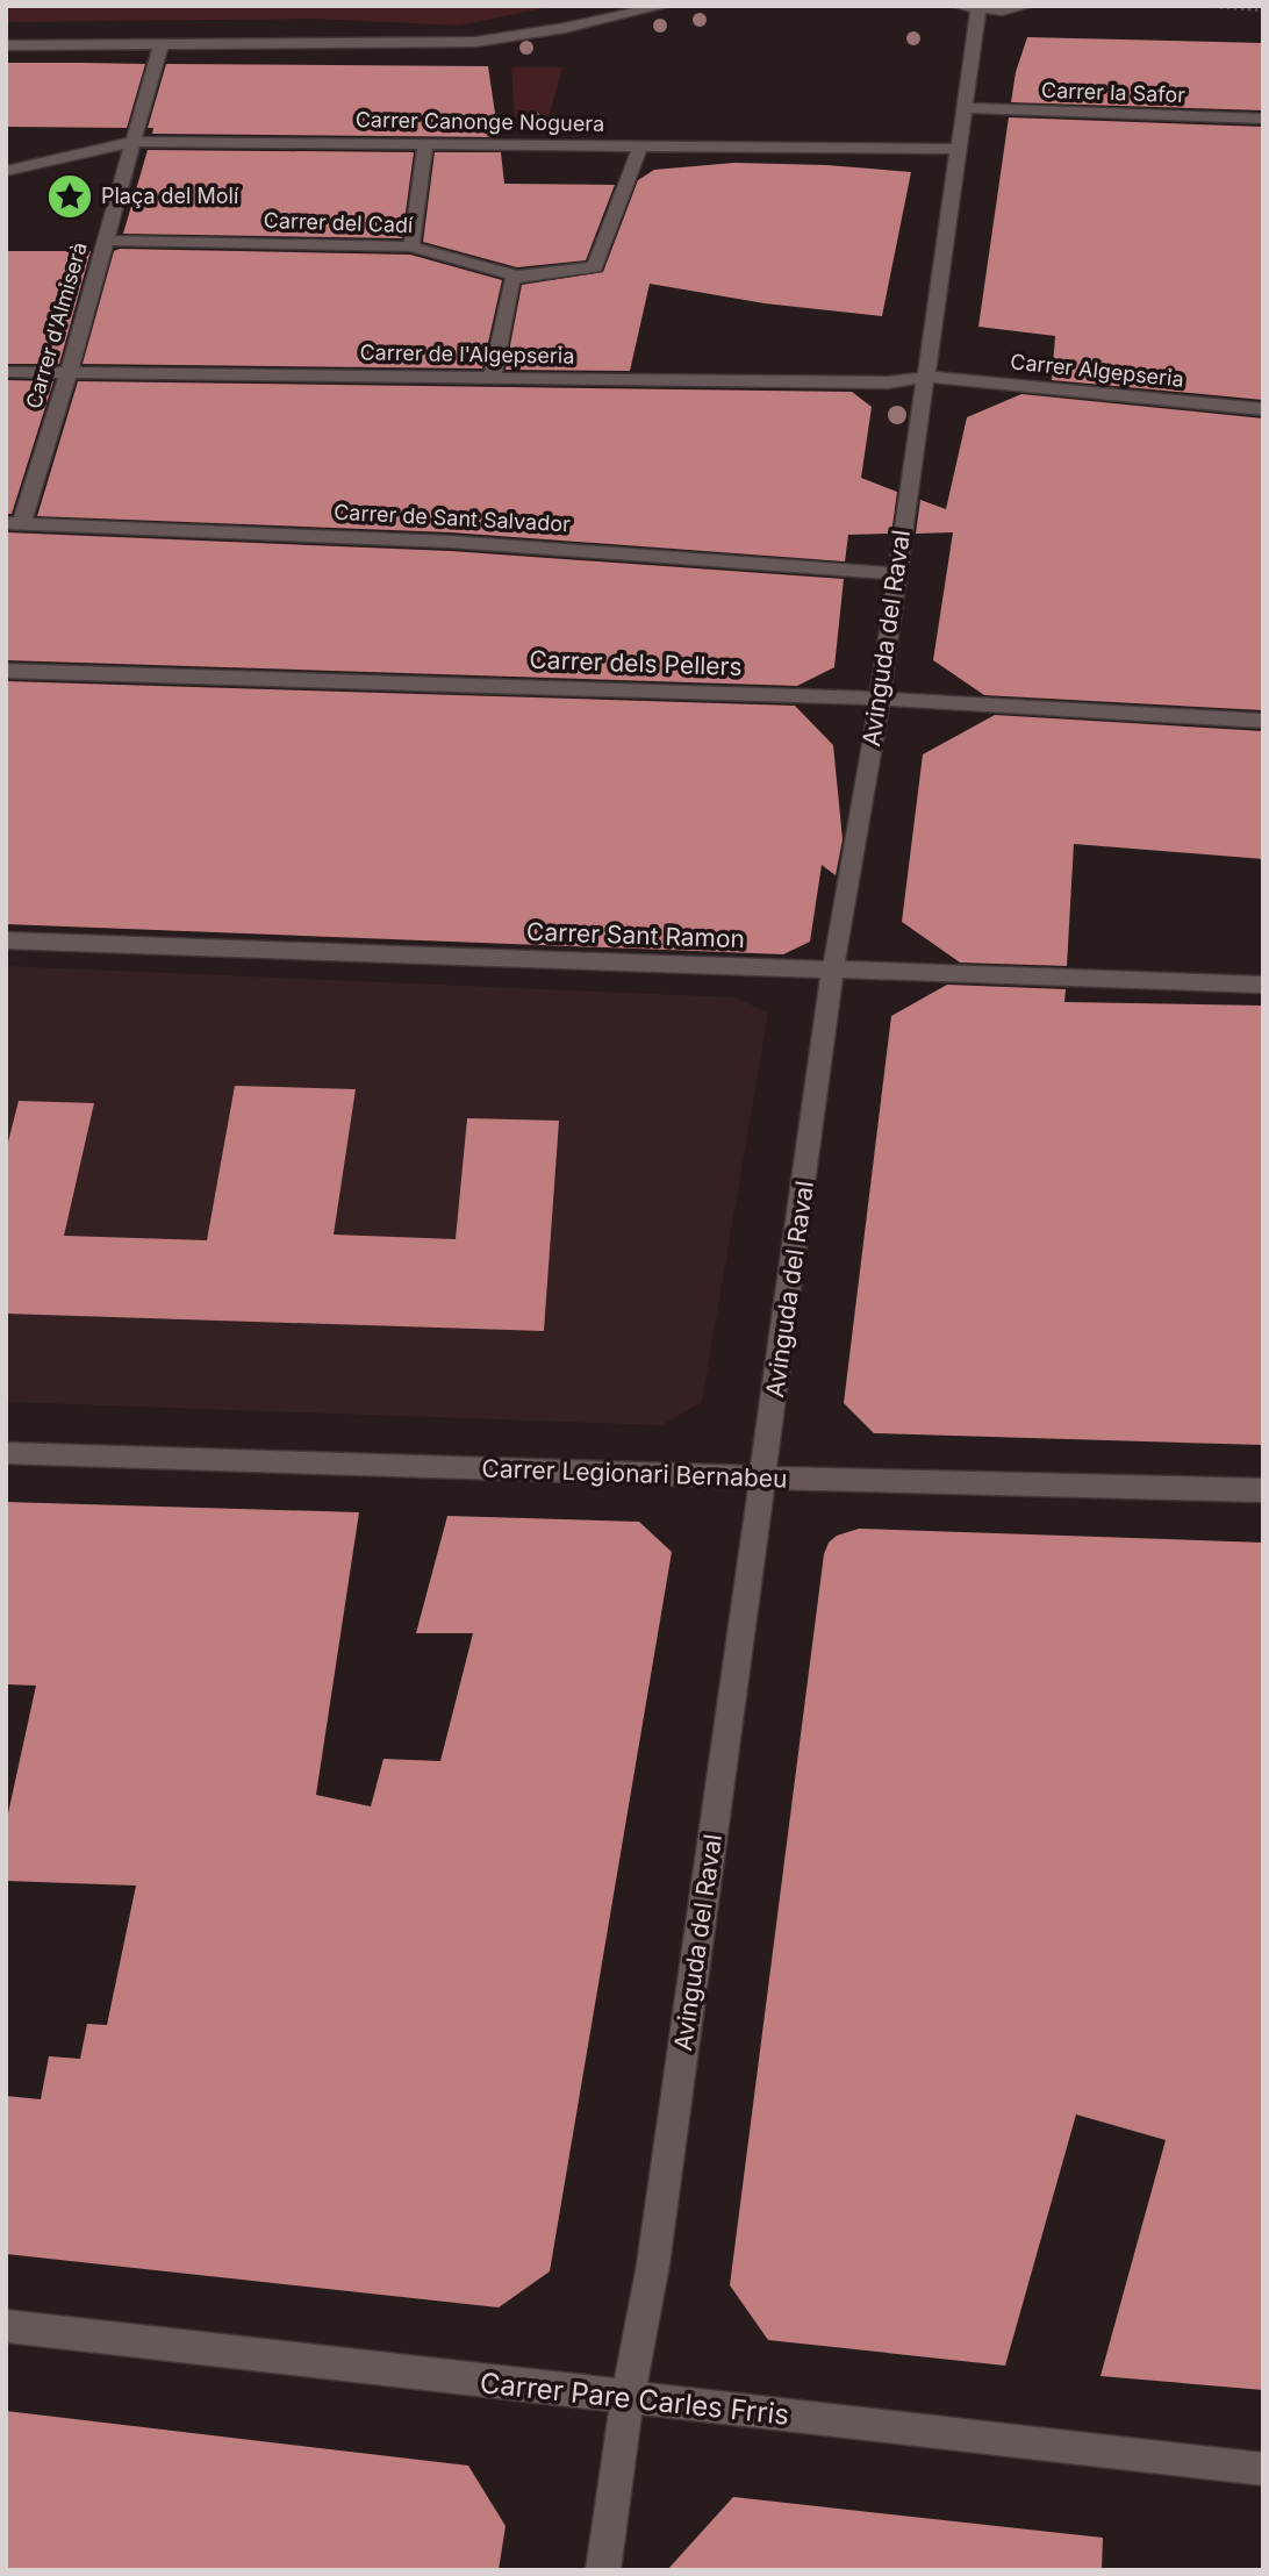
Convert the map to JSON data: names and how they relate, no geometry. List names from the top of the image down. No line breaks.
{"streets":{"street":["Carrer la Safor","Carrer Canonge Noguera","Carrer del Cadí","Carrer d'Almiserà","Carrer de l'Algepseria","Carrer Algepseria","Carrer de Sant Salvador","Avinguda del Raval","Carrer dels Pellers","Carrer Sant Ramon","Carrer Legionari Bernabeu","Carrer Pare Carles Frris"]},"crossings":[["Carrer la Safor","Avinguda del Raval"],["Carrer Canonge Noguera","Carrer d'Almiserà"],["Carrer Canonge Noguera","Avinguda del Raval"],["Carrer del Cadí","Carrer d'Almiserà"],["Carrer d'Almiserà","Carrer de l'Algepseria"],["Carrer d'Almiserà","Carrer de Sant Salvador"],["Carrer de l'Algepseria","Carrer Algepseria"],["Carrer de l'Algepseria","Avinguda del Raval"],["Carrer Algepseria","Avinguda del Raval"],["Carrer de Sant Salvador","Avinguda del Raval"],["Avinguda del Raval","Carrer dels Pellers"],["Avinguda del Raval","Carrer Sant Ramon"],["Avinguda del Raval","Carrer Legionari Bernabeu"],["Avinguda del Raval","Carrer Pare Carles Frris"]],"places":{"place":["Plaça del Molí"]}}
